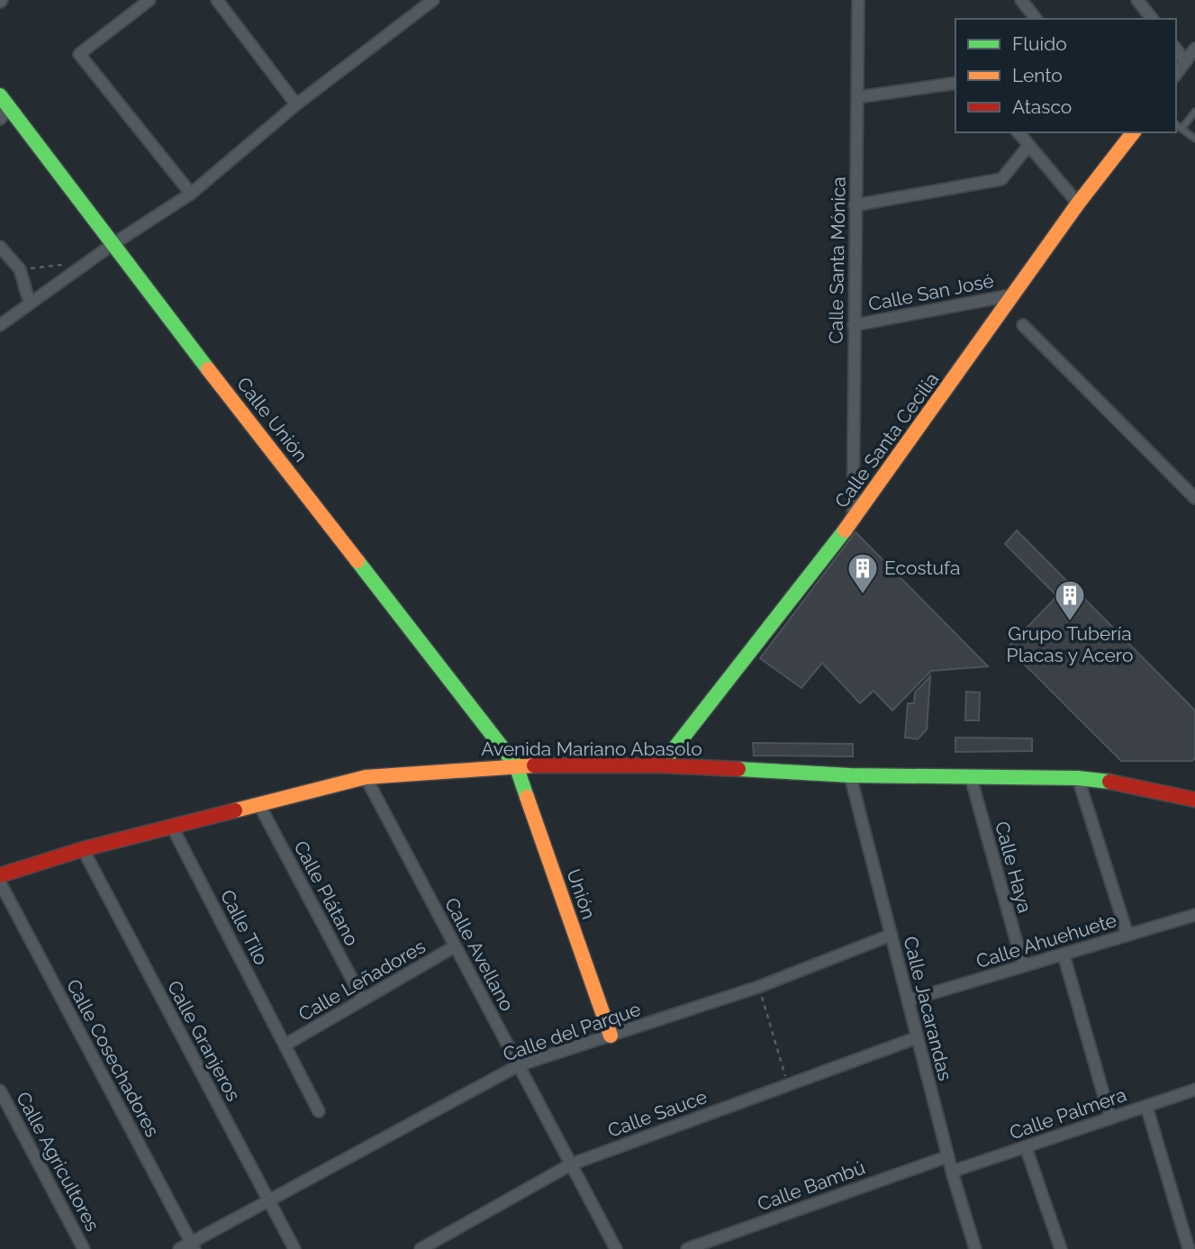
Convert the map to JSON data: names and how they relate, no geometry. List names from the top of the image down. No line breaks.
{"streets":{"street":["Calle Santa Mónica","Calle San José","Calle Unión","Calle Santa Cecilia","Avenida Mariano Abasolo","Calle Haya","Calle Plátano","Unión","Calle Tilo","Calle Ahuehuete","Calle Avellano","Calle Leñadores","Calle Jacarandas","Calle del Parque","Calle Granjeros","Calle Cosechadores","Calle Sauce","Calle Palmera","Calle Agricultores","Calle Bambú"]},"crossings":[["Calle Santa Mónica","Calle San José"],["Calle Santa Mónica","Calle Santa Cecilia"],["Calle San José","Calle Santa Cecilia"],["Calle Unión","Avenida Mariano Abasolo"],["Calle Unión","Unión"],["Calle Santa Cecilia","Avenida Mariano Abasolo"],["Avenida Mariano Abasolo","Calle Haya"],["Avenida Mariano Abasolo","Calle Plátano"],["Avenida Mariano Abasolo","Unión"],["Avenida Mariano Abasolo","Calle Tilo"],["Avenida Mariano Abasolo","Calle Avellano"],["Avenida Mariano Abasolo","Calle Jacarandas"],["Avenida Mariano Abasolo","Calle Granjeros"],["Calle Haya","Calle Ahuehuete"],["Calle Plátano","Calle Leñadores"],["Unión","Calle del Parque"],["Calle Tilo","Calle Leñadores"],["Calle Ahuehuete","Calle Jacarandas"],["Calle Avellano","Calle Leñadores"],["Calle Avellano","Calle del Parque"],["Calle Avellano","Calle Sauce"],["Calle Jacarandas","Calle del Parque"],["Calle Jacarandas","Calle Sauce"],["Calle Jacarandas","Calle Palmera"],["Calle Jacarandas","Calle Bambú"],["Calle del Parque","Calle Granjeros"],["Calle del Parque","Calle Cosechadores"]],"places":{"building":["Ecostufa","Grupo Tubería Placas y Acero"]},"legend":["Fluido","Lento","Atasco"]}
